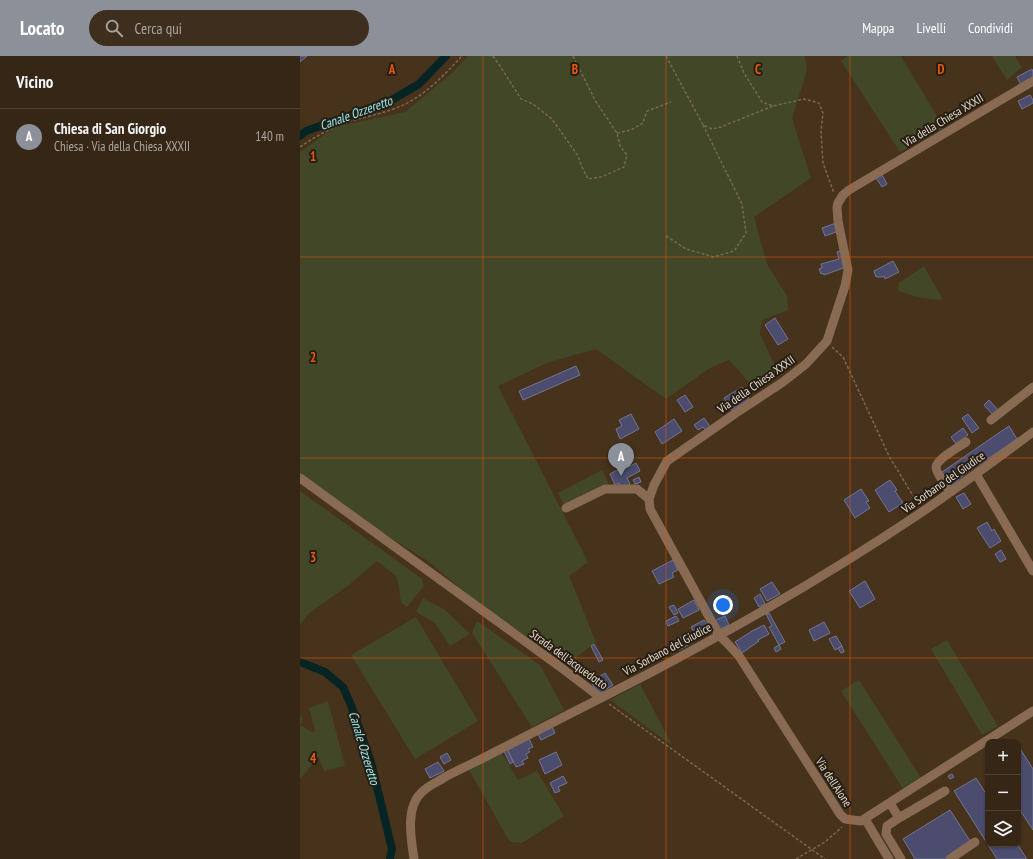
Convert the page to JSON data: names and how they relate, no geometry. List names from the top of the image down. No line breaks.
{"streets":{"street":["Via della Chiesa XXXII","Via Sorbano del Giudice","Strada dell'acquedotto","Via dell'Aione"]},"crossings":[["Via Sorbano del Giudice","Strada dell'acquedotto"],["Via Sorbano del Giudice","Via dell'Aione"]],"water":["Canale Ozzeretto"],"page":{"header":"Locato","search":"Cerca qui","nav":["Mappa","Livelli","Condividi"],"heading":"Vicino","list":[{"mark":"A","name":"Chiesa di San Giorgio","note":"Chiesa · Via della Chiesa XXXII","value":"140 m"}],"pins":"A","map_buttons":["+","−"]},"grid":{"columns":["A","B","C","D"],"rows":["1","2","3","4"]}}
